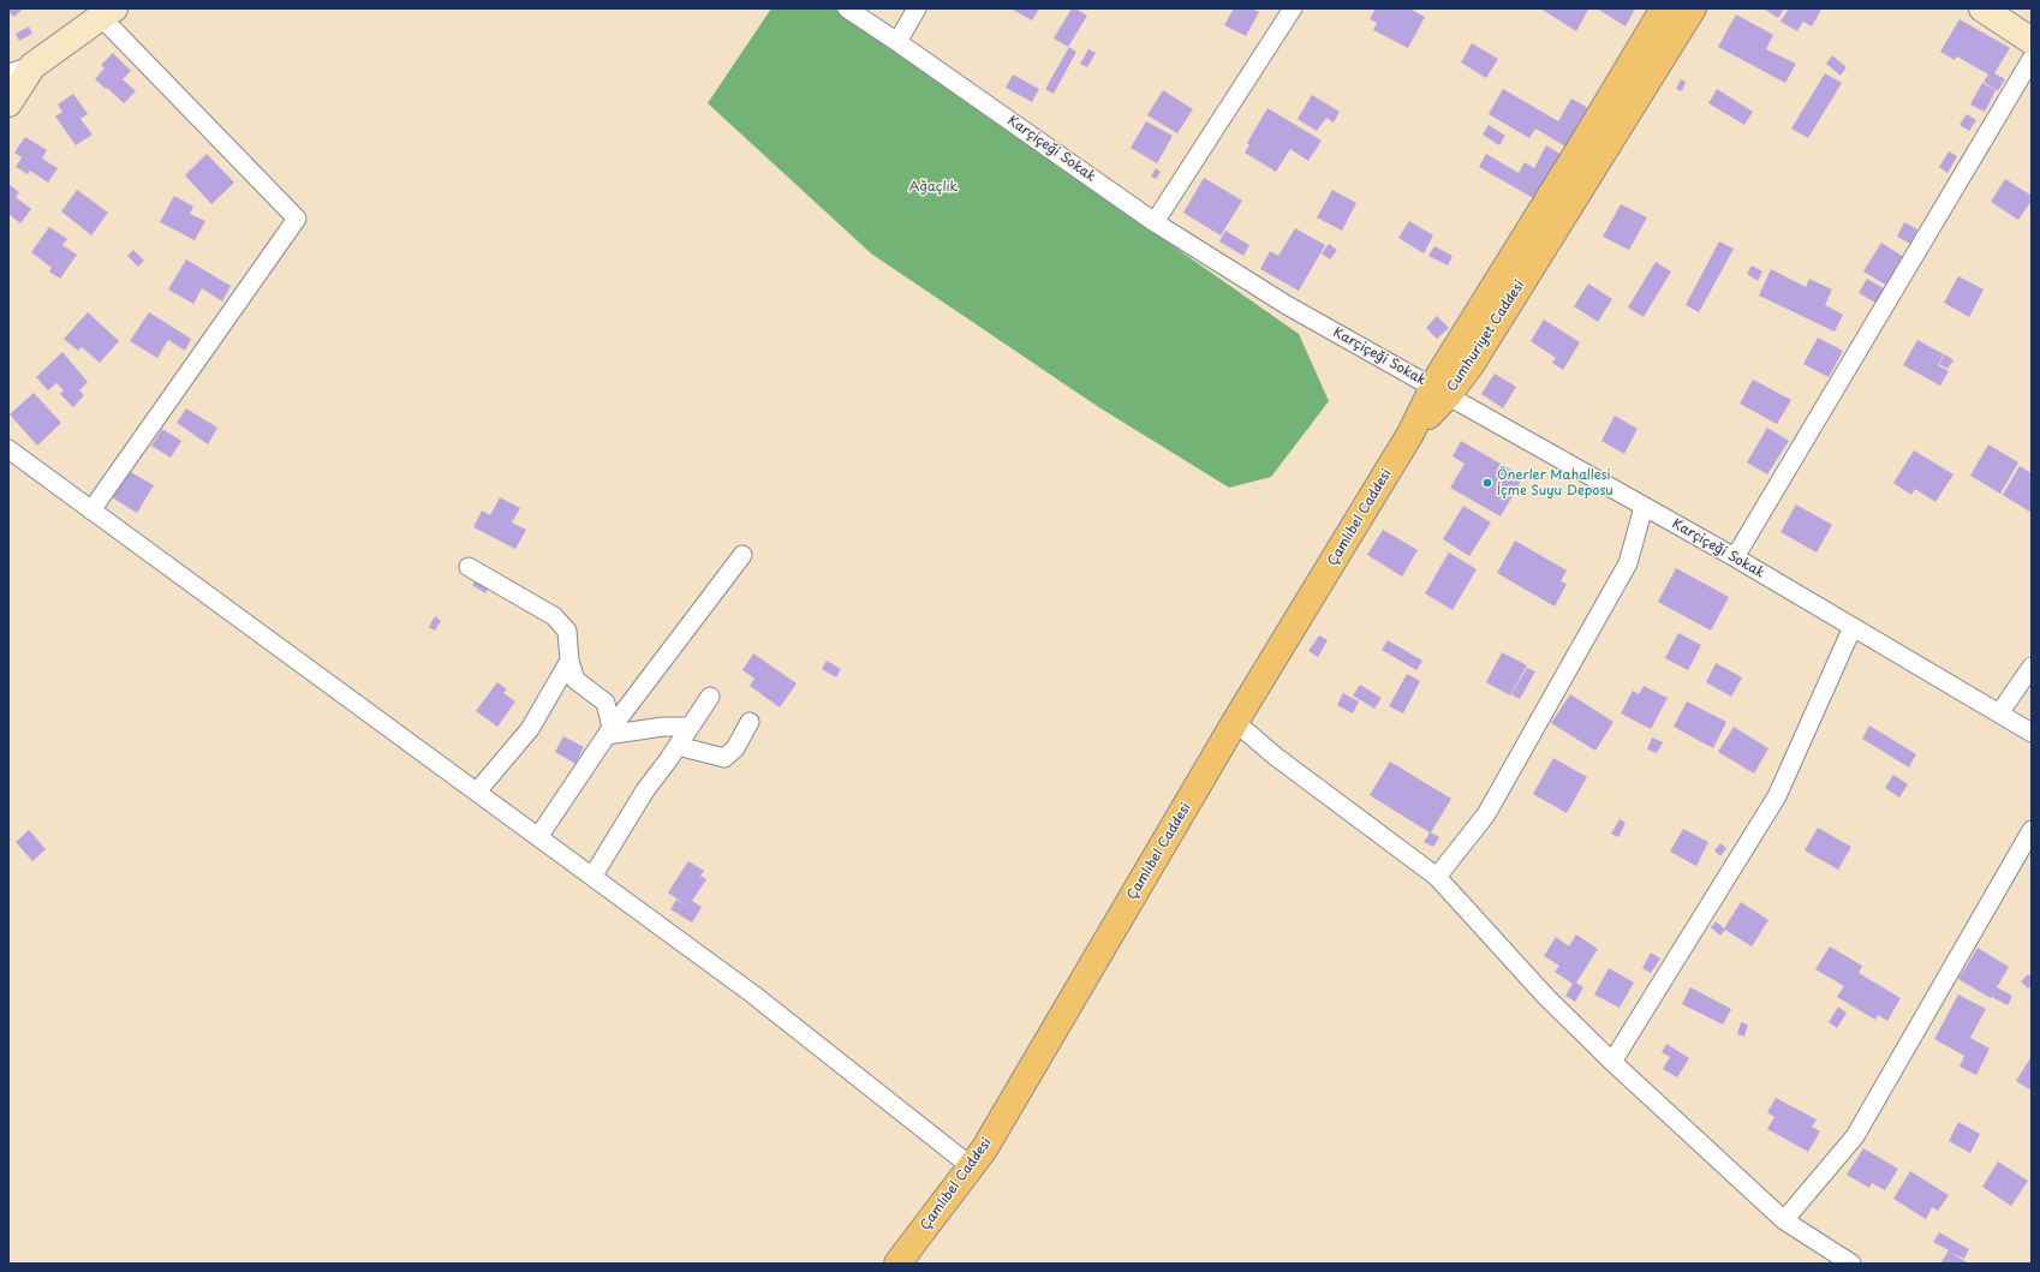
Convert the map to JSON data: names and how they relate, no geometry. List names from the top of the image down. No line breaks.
{"streets":{"main road":["Cumhuriyet Caddesi","Çamlıbel Caddesi"],"street":["Karçiçeği Sokak"]},"crossings":[["Karçiçeği Sokak","Cumhuriyet Caddesi"],["Cumhuriyet Caddesi","Çamlıbel Caddesi"]],"parks":["Ağaçlık"],"places":["Önerler Mahallesi İçme Suyu Deposu"]}
